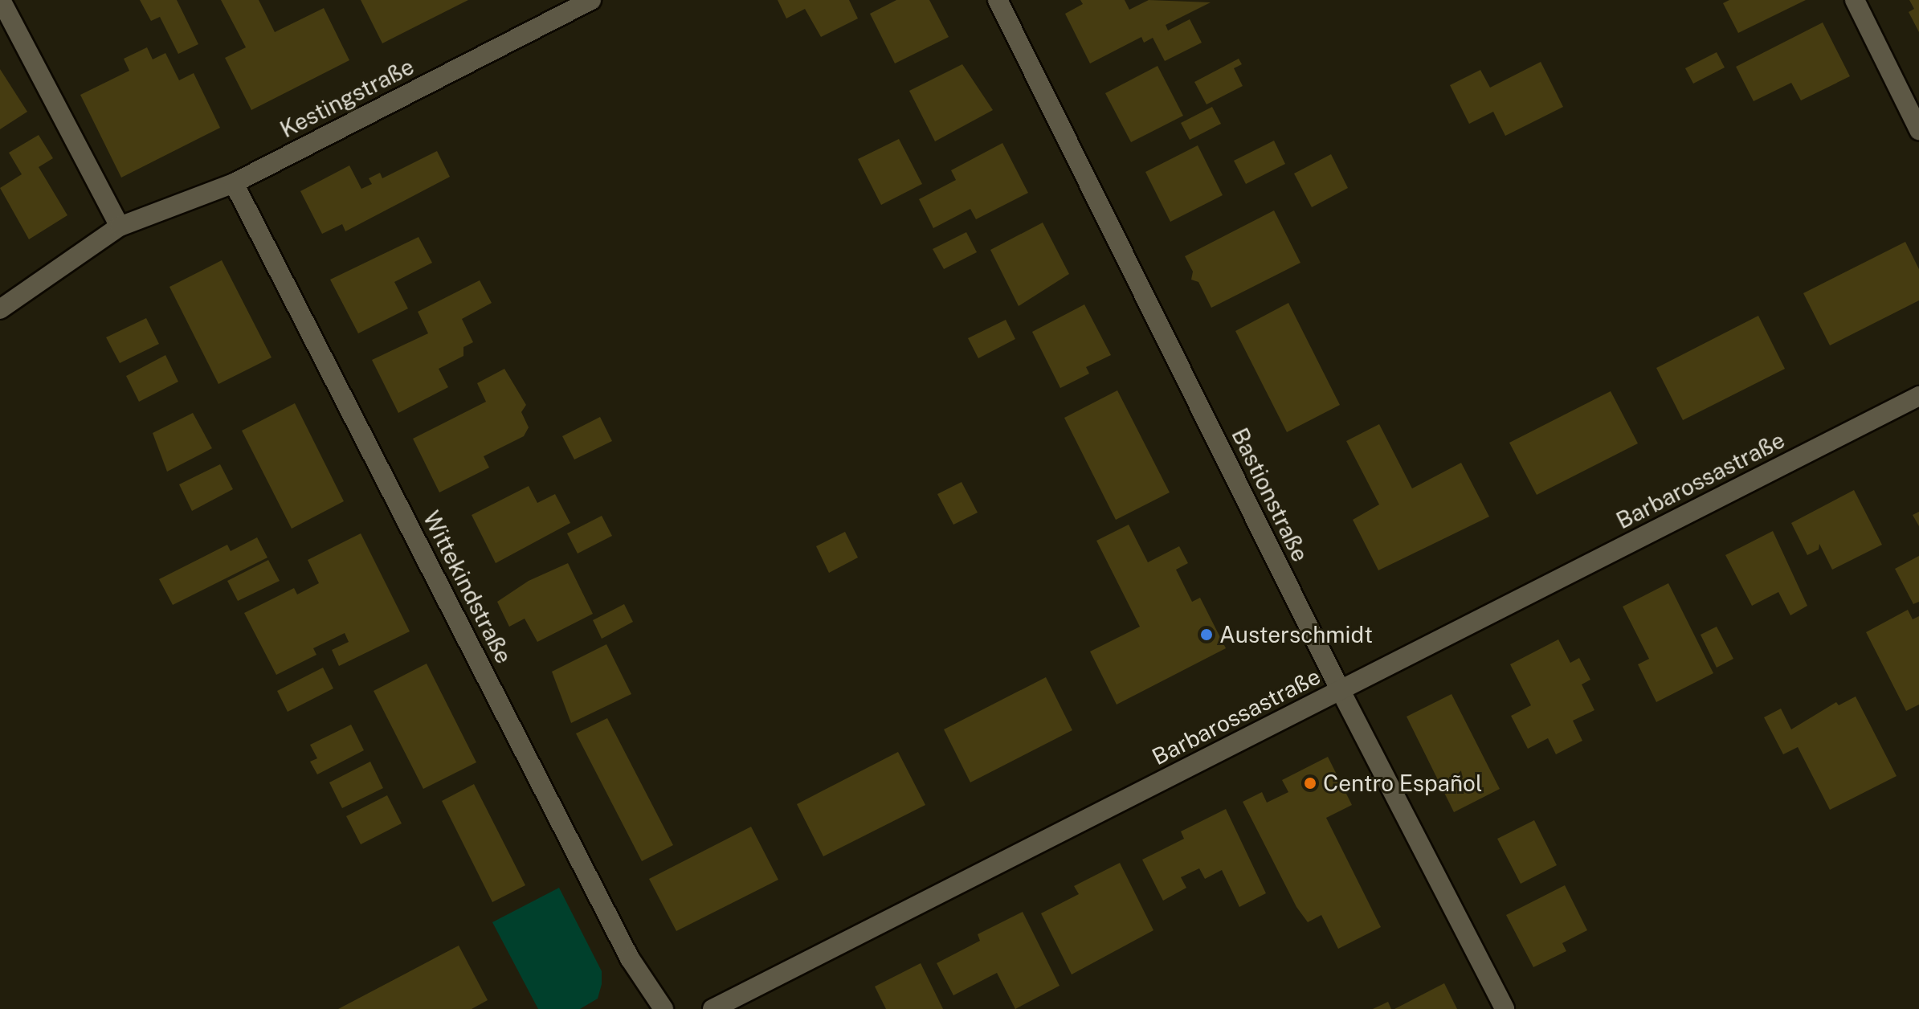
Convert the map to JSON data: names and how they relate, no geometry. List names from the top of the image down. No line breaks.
{"streets":{"street":["Kestingstraße","Barbarossastraße","Bastionstraße","Wittekindstraße"]},"crossings":[["Kestingstraße","Wittekindstraße"],["Barbarossastraße","Bastionstraße"]],"places":["Austerschmidt","Centro Español"]}
